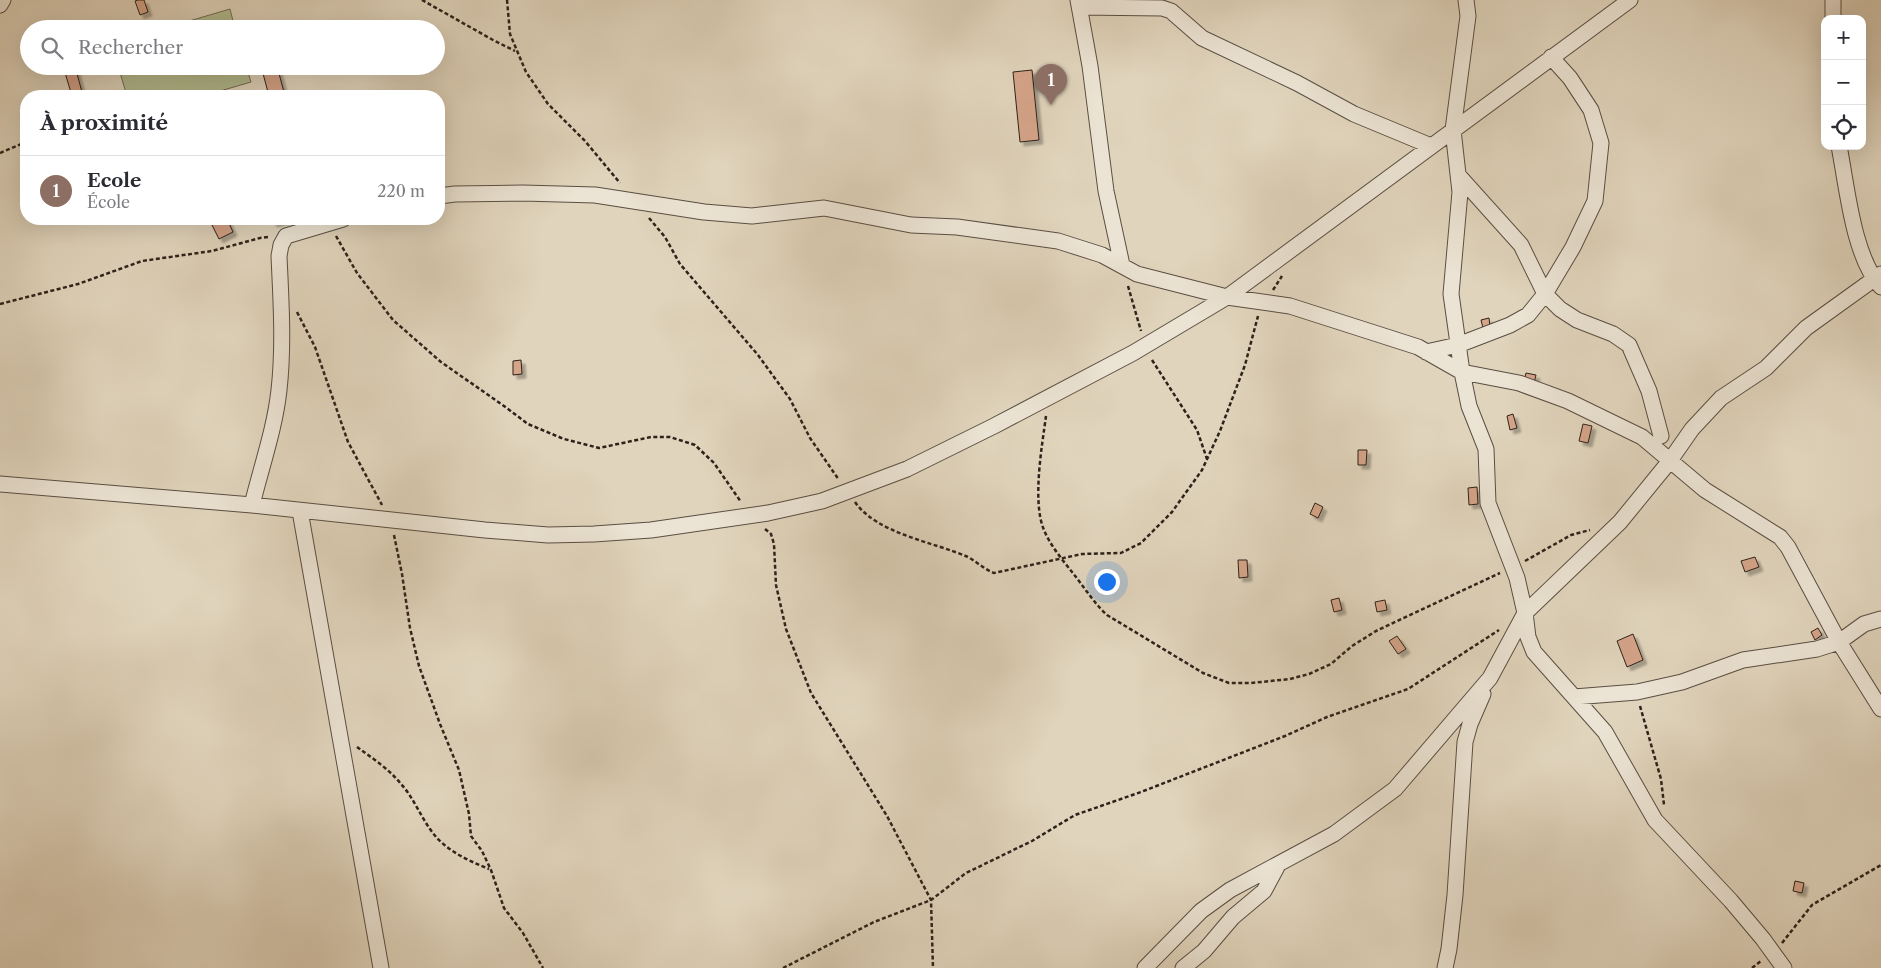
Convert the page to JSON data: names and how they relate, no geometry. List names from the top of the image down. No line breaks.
{"page":{"map_buttons":["+","−"],"search":"Rechercher","pins":"1","heading":"À proximité","list":[{"mark":"1","name":"Ecole","note":"École","value":"220 m"}]}}
